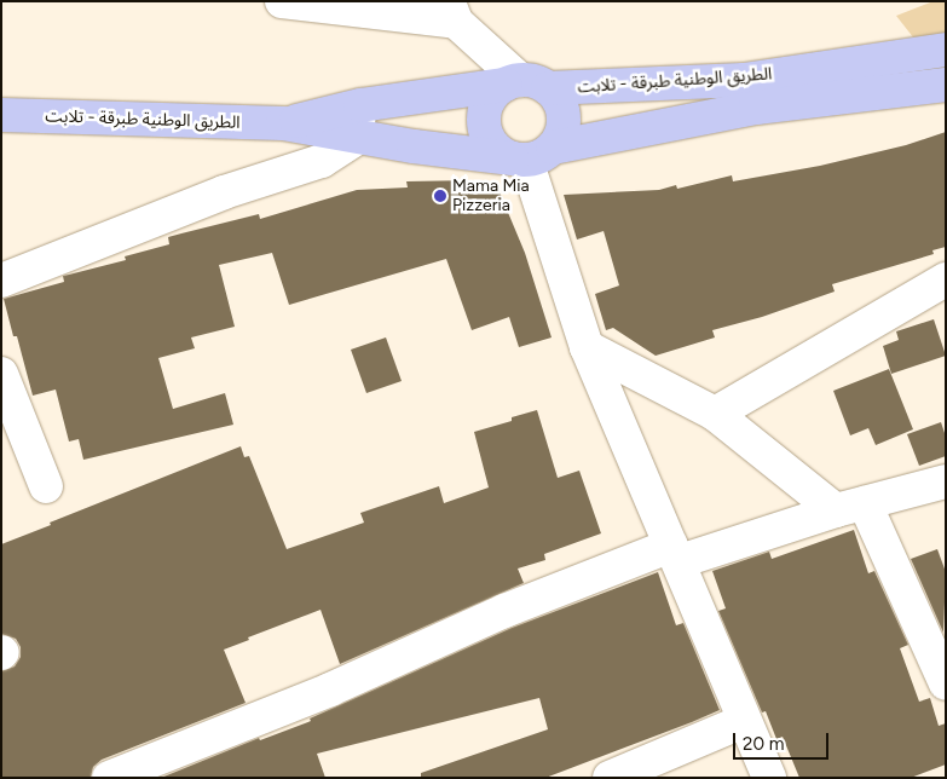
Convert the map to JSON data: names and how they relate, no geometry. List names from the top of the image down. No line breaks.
{"streets":{"main road":["الطريق الوطنية طبرقة - تلابت"]},"places":["Mama Mia Pizzeria"],"scale_bar":"20 m"}
